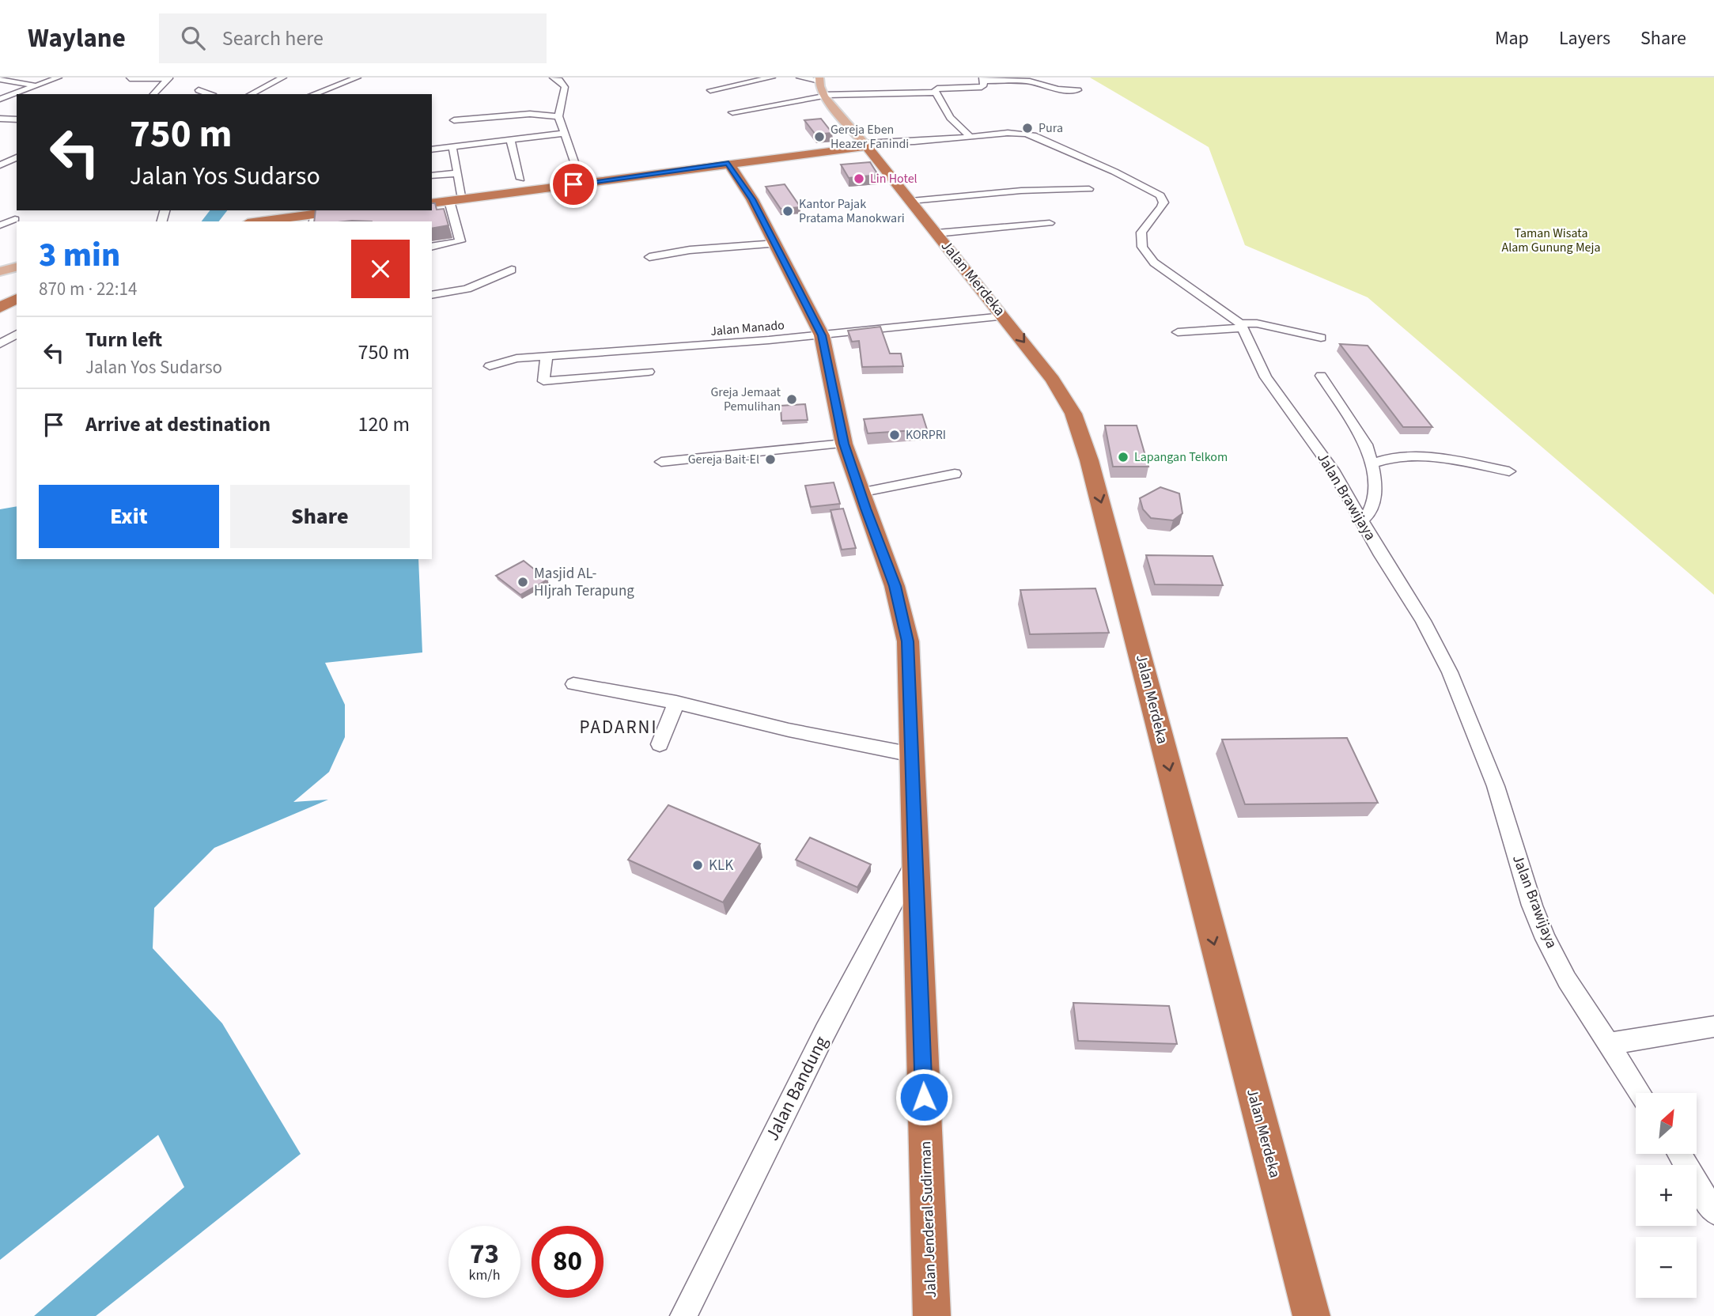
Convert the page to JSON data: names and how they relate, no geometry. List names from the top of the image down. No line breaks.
{"streets":{"highway":["Jalan Merdeka","Jalan Jenderal Sudirman"],"street":["Jalan Manado","Jalan Brawijaya","Jalan Bandung"]},"crossings":[["Jalan Merdeka","Jalan Manado"],["Jalan Merdeka","Jalan Brawijaya"],["Jalan Manado","Jalan Jenderal Sudirman"],["Jalan Bandung","Jalan Jenderal Sudirman"]],"one_way":["Jalan Merdeka"],"districts":["PADARNI"],"parks":["Taman Wisata Alam Gunung Meja"],"places":["Pura","Gereja Eben Heazer Fanindi","Lin Hotel","Kantor Pajak Pratama Manokwari","Greja Jemaat Pemulihan","KORPRI","Lapangan Telkom","Gereja Bait-El","Masjid AL- HIjrah Terapung","KLK"],"north":"top right","page":{"header":"Waylane","search":"Search here","nav":["Map","Layers","Share"],"turn":["750 m","Jalan Yos Sudarso"],"heading":["3 min","870 m · 22:14"],"list":[{"name":"Turn left","note":"Jalan Yos Sudarso","value":"750 m"},{"name":"Arrive at destination","value":"120 m"}],"buttons":["Exit","Share"],"map_buttons":["+","−"],"speed":"73 km/h","limit":"80"}}
